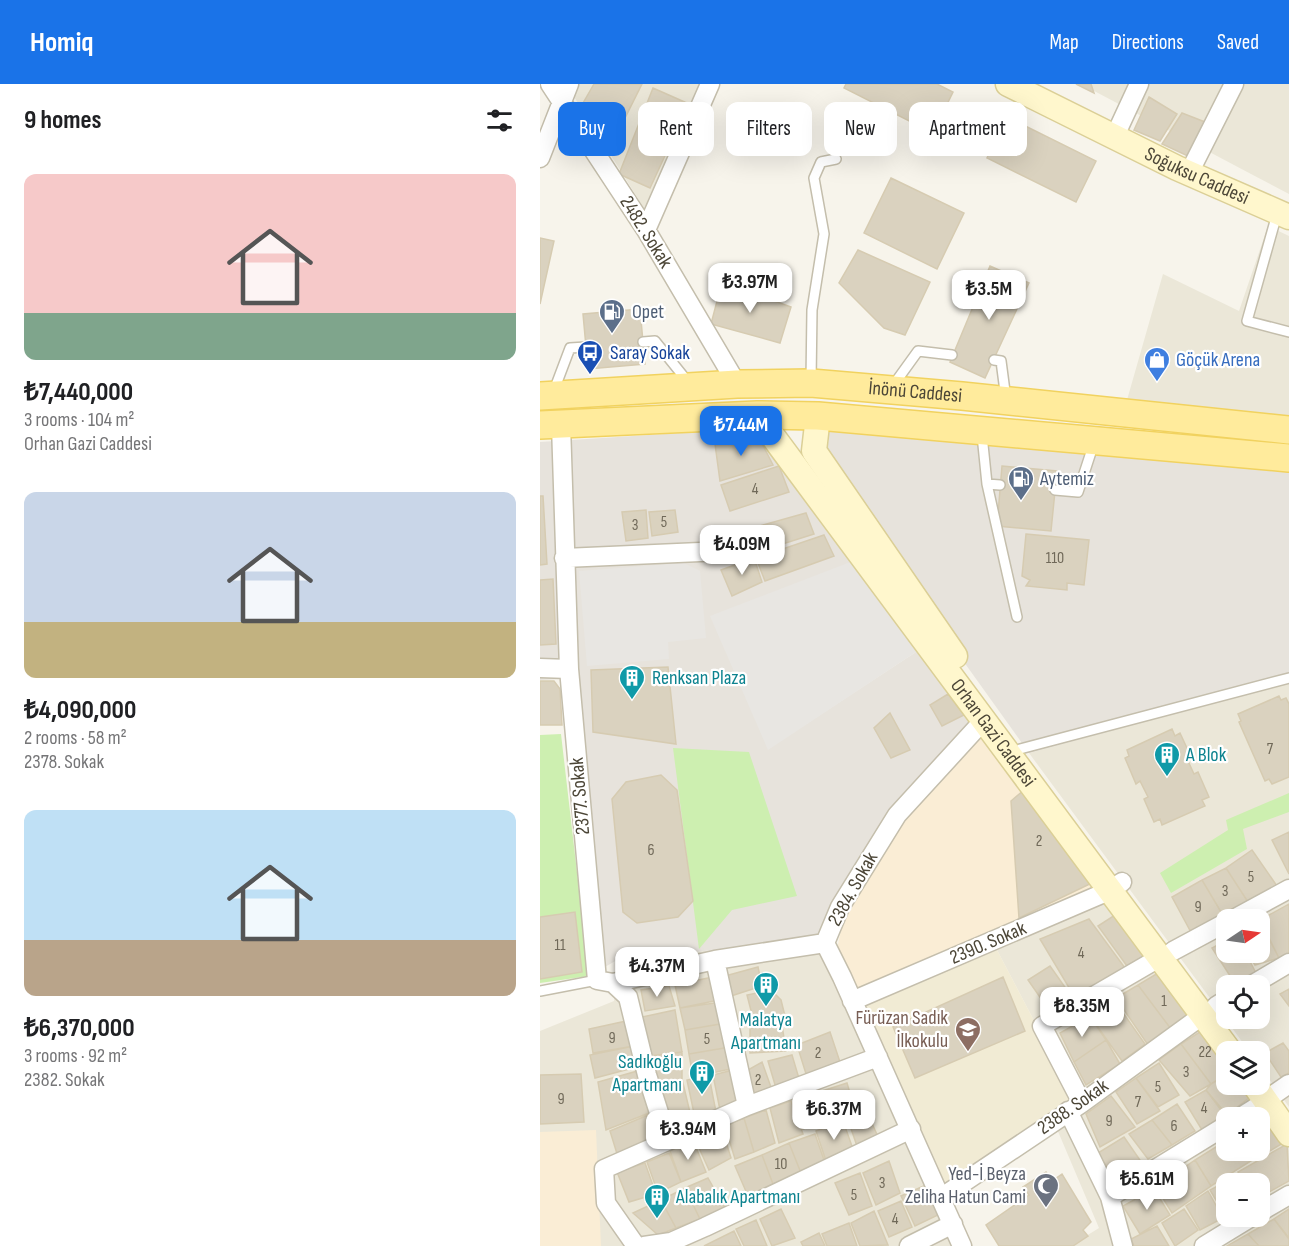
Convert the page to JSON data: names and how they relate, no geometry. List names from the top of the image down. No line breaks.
{"streets":{"main road":["İnönü Caddesi"],"street":["Soğuksu Caddesi","2482. Sokak","Orhan Gazi Caddesi","2377. Sokak","2384. Sokak","2390. Sokak","2388. Sokak"]},"crossings":[["2482. Sokak","İnönü Caddesi"],["İnönü Caddesi","Orhan Gazi Caddesi"],["İnönü Caddesi","2377. Sokak"],["Orhan Gazi Caddesi","2384. Sokak"],["Orhan Gazi Caddesi","2390. Sokak"],["Orhan Gazi Caddesi","2388. Sokak"],["2384. Sokak","2390. Sokak"],["2384. Sokak","2388. Sokak"]],"places":{"fuel station":["Opet","Aytemiz"],"bus stop":["Saray Sokak"],"shop":["Göçük Arena"],"building":["Renksan Plaza","A Blok","Malatya Apartmanı","Sadıkoğlu Apartmanı","Alabalık Apartmanı"],"school or university":["Fürüzan Sadık İlkokulu"],"mosque":["Yed-İ Beyza Zeliha Hatun Cami"]},"house_numbers":["4","5","3","110","7","2","6","5","3","9","11","4","1","9","5","22","2","3","2","5","9","7","4","9","6","10","3","5","4"],"north":"right","page":{"header":"Homiq","nav":["Map","Directions","Saved"],"heading":"9 homes","chip":["Buy","Rent","Filters","New","Apartment"],"list":[{"name":"₺7,440,000","note":"3 rooms · 104 m² · Orhan Gazi Caddesi"},{"name":"₺4,090,000","note":"2 rooms · 58 m² · 2378. Sokak"},{"name":"₺6,370,000","note":"3 rooms · 92 m² · 2382. Sokak"}],"price":["₺3.97M","₺3.5M","₺7.44M","₺4.09M","₺4.37M","₺8.35M","₺6.37M","₺3.94M","₺5.61M"],"map_buttons":["+","−"]}}
